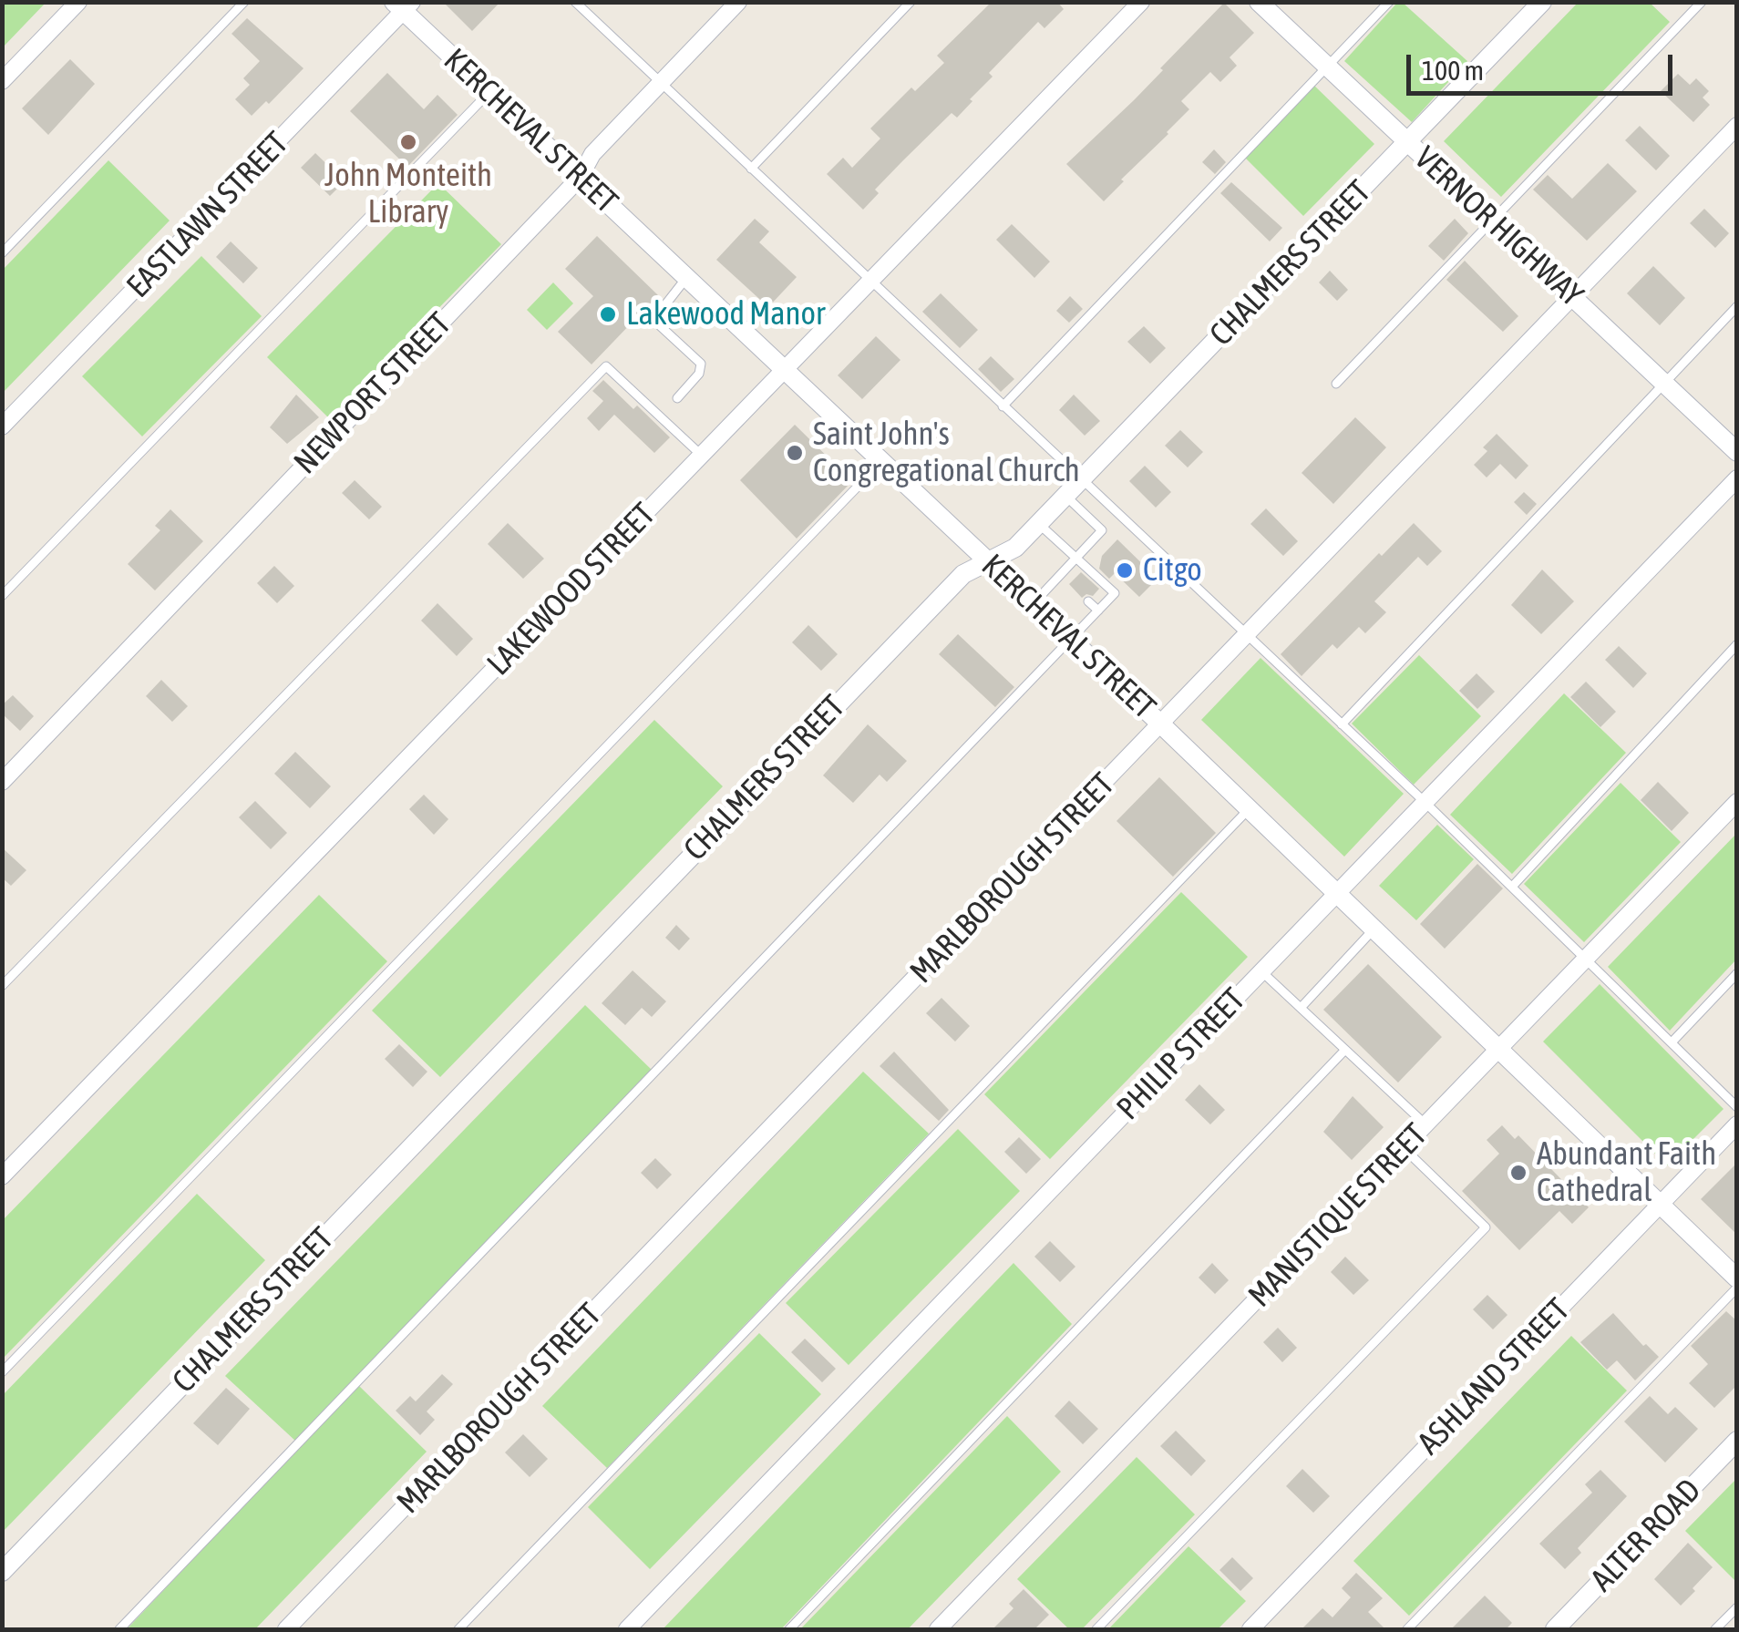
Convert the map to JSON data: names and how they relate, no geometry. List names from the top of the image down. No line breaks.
{"streets":{"street":["KERCHEVAL STREET","EASTLAWN STREET","VERNOR HIGHWAY","CHALMERS STREET","NEWPORT STREET","LAKEWOOD STREET","MARLBOROUGH STREET","PHILIP STREET","MANISTIQUE STREET","ASHLAND STREET","ALTER ROAD"]},"crossings":[["KERCHEVAL STREET","EASTLAWN STREET"],["KERCHEVAL STREET","CHALMERS STREET"],["KERCHEVAL STREET","NEWPORT STREET"],["KERCHEVAL STREET","LAKEWOOD STREET"],["KERCHEVAL STREET","MARLBOROUGH STREET"],["KERCHEVAL STREET","PHILIP STREET"],["KERCHEVAL STREET","MANISTIQUE STREET"],["KERCHEVAL STREET","ASHLAND STREET"],["VERNOR HIGHWAY","CHALMERS STREET"],["VERNOR HIGHWAY","MARLBOROUGH STREET"]],"places":["John Monteith Library","Lakewood Manor","Saint John's Congregational Church","Citgo","Abundant Faith Cathedral"],"scale_bar":"100 m"}
